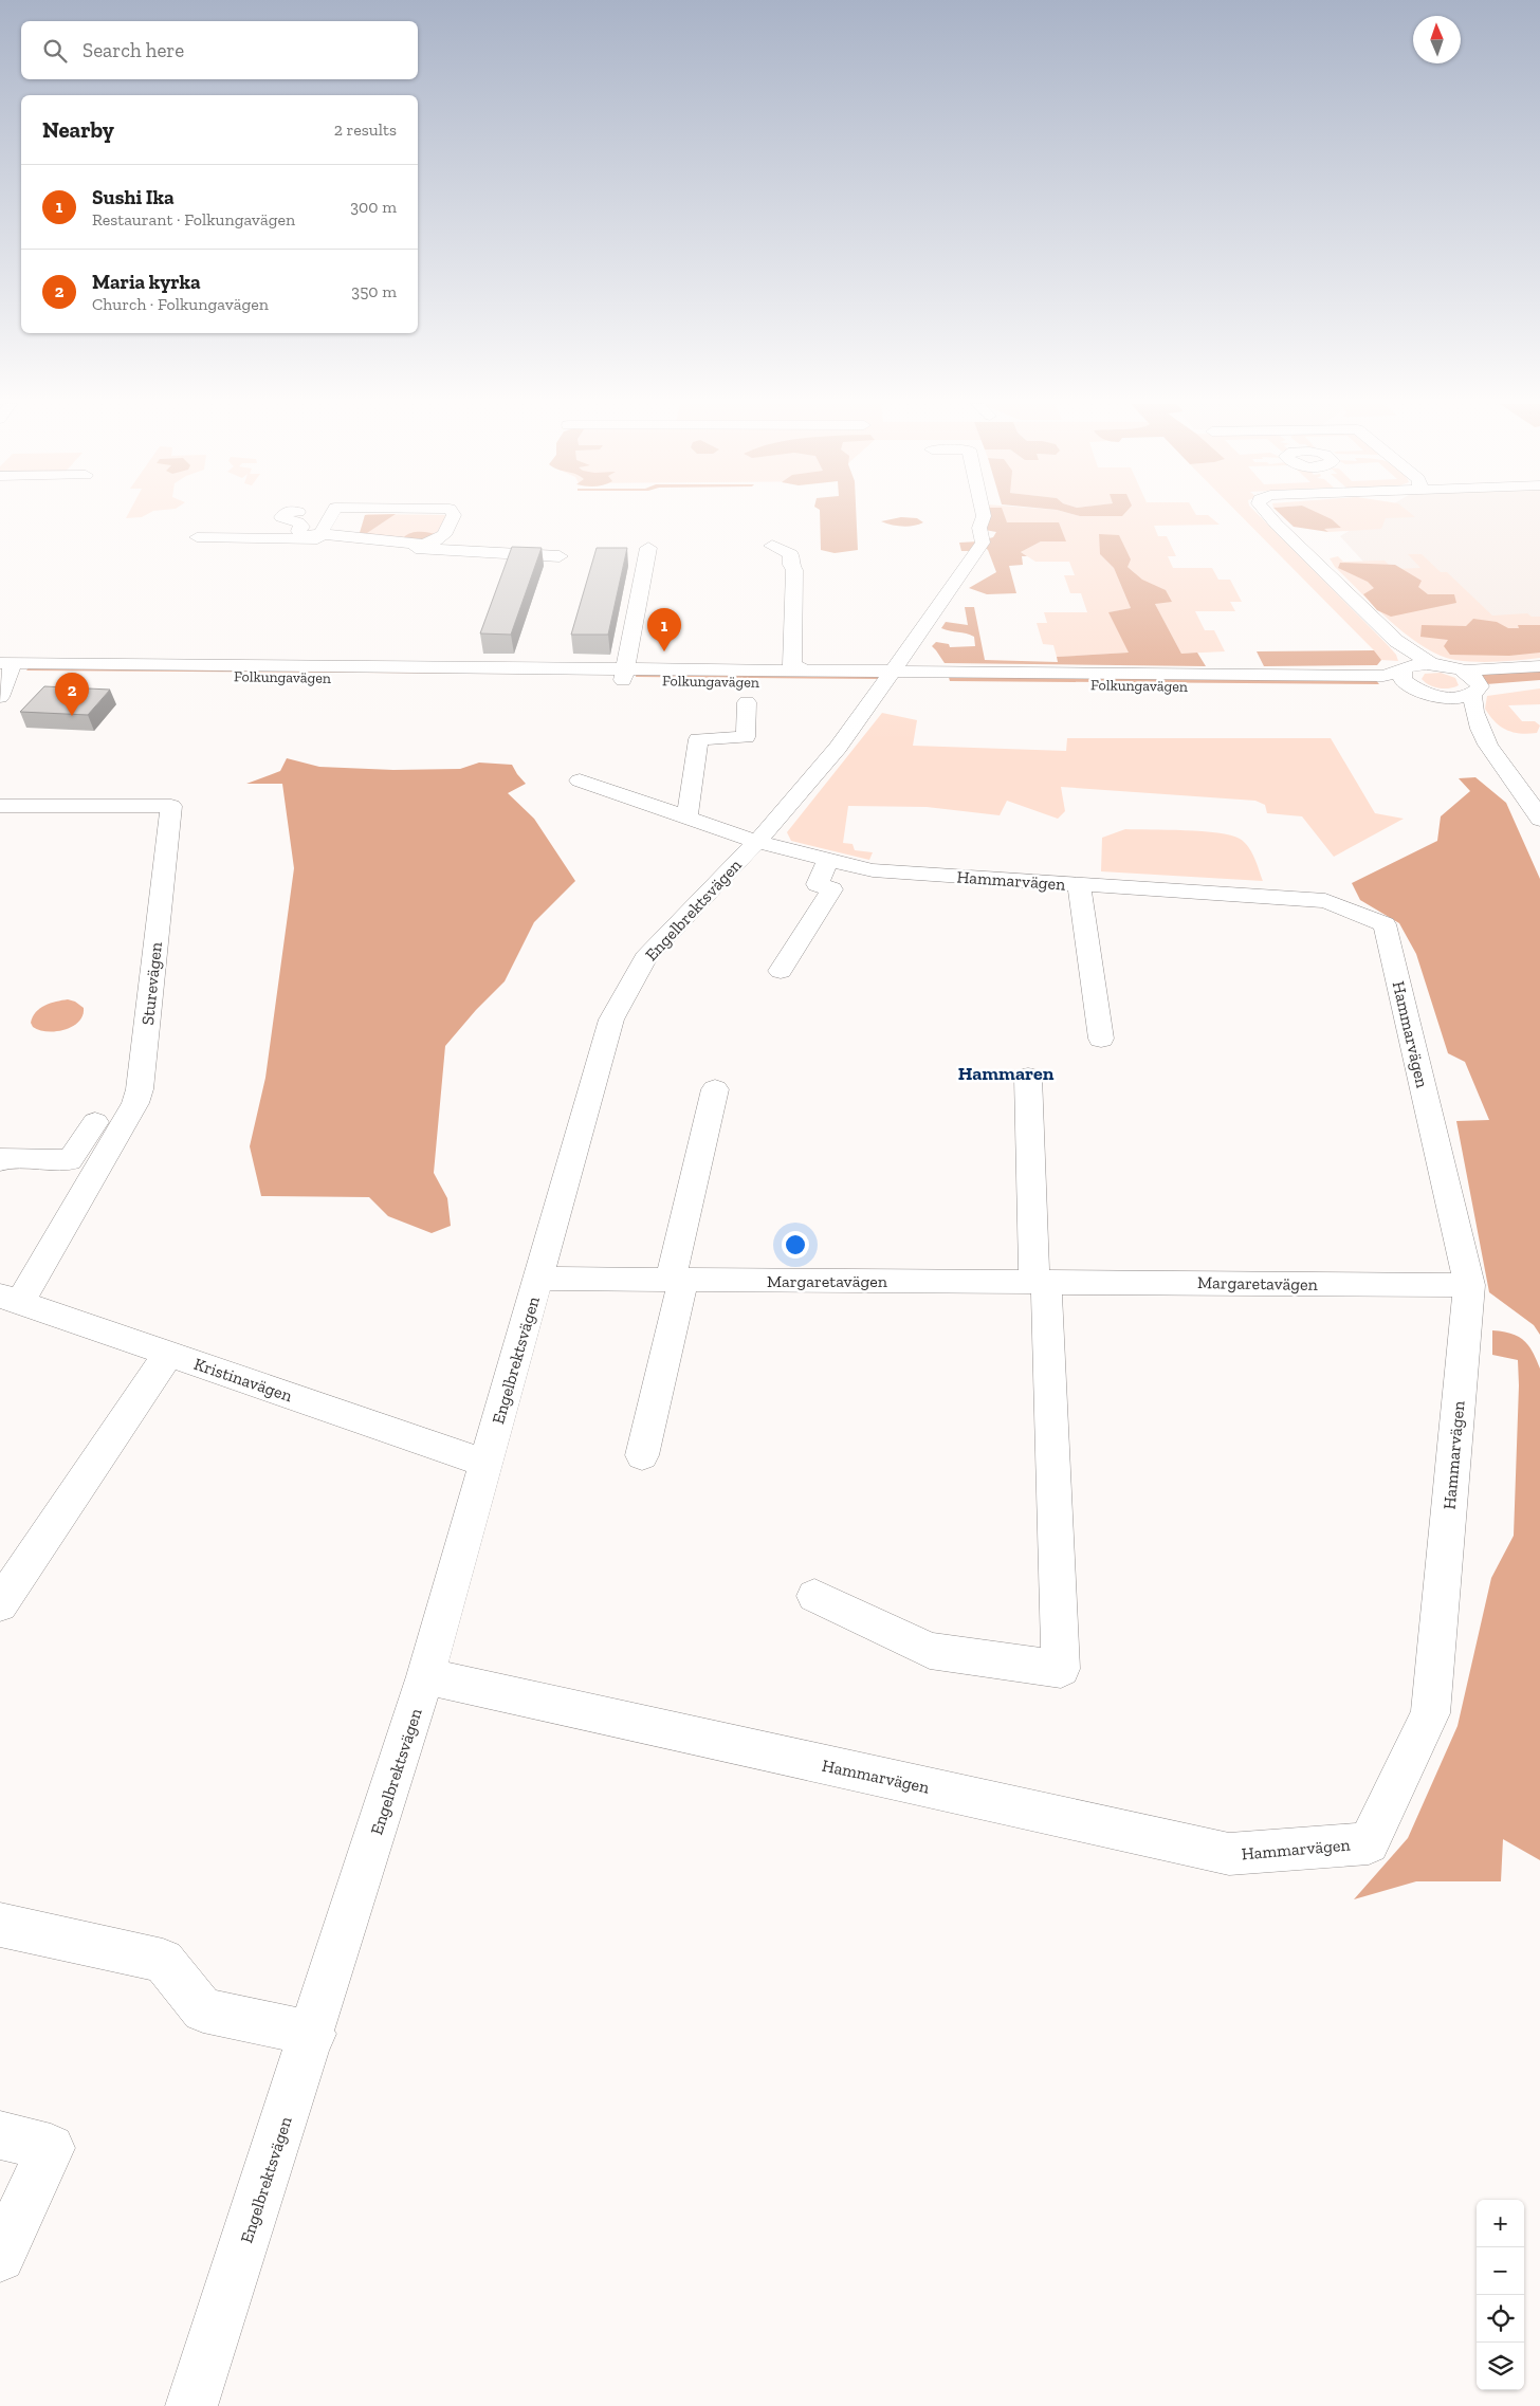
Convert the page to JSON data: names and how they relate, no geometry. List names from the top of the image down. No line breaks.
{"streets":{"street":["Folkungavägen","Hammarvägen","Engelbrektsvägen","Sturevägen","Margaretavägen","Kristinavägen"]},"crossings":[["Folkungavägen","Engelbrektsvägen"],["Hammarvägen","Engelbrektsvägen"],["Hammarvägen","Margaretavägen"],["Engelbrektsvägen","Margaretavägen"],["Engelbrektsvägen","Kristinavägen"],["Sturevägen","Kristinavägen"]],"districts":["Hammaren"],"north":"top","page":{"search":"Search here","heading":["Nearby","2 results"],"list":[{"mark":"1","name":"Sushi Ika","note":"Restaurant · Folkungavägen","value":"300 m"},{"mark":"2","name":"Maria kyrka","note":"Church · Folkungavägen","value":"350 m"}],"pins":["1","2"],"map_buttons":["+","−"]}}
